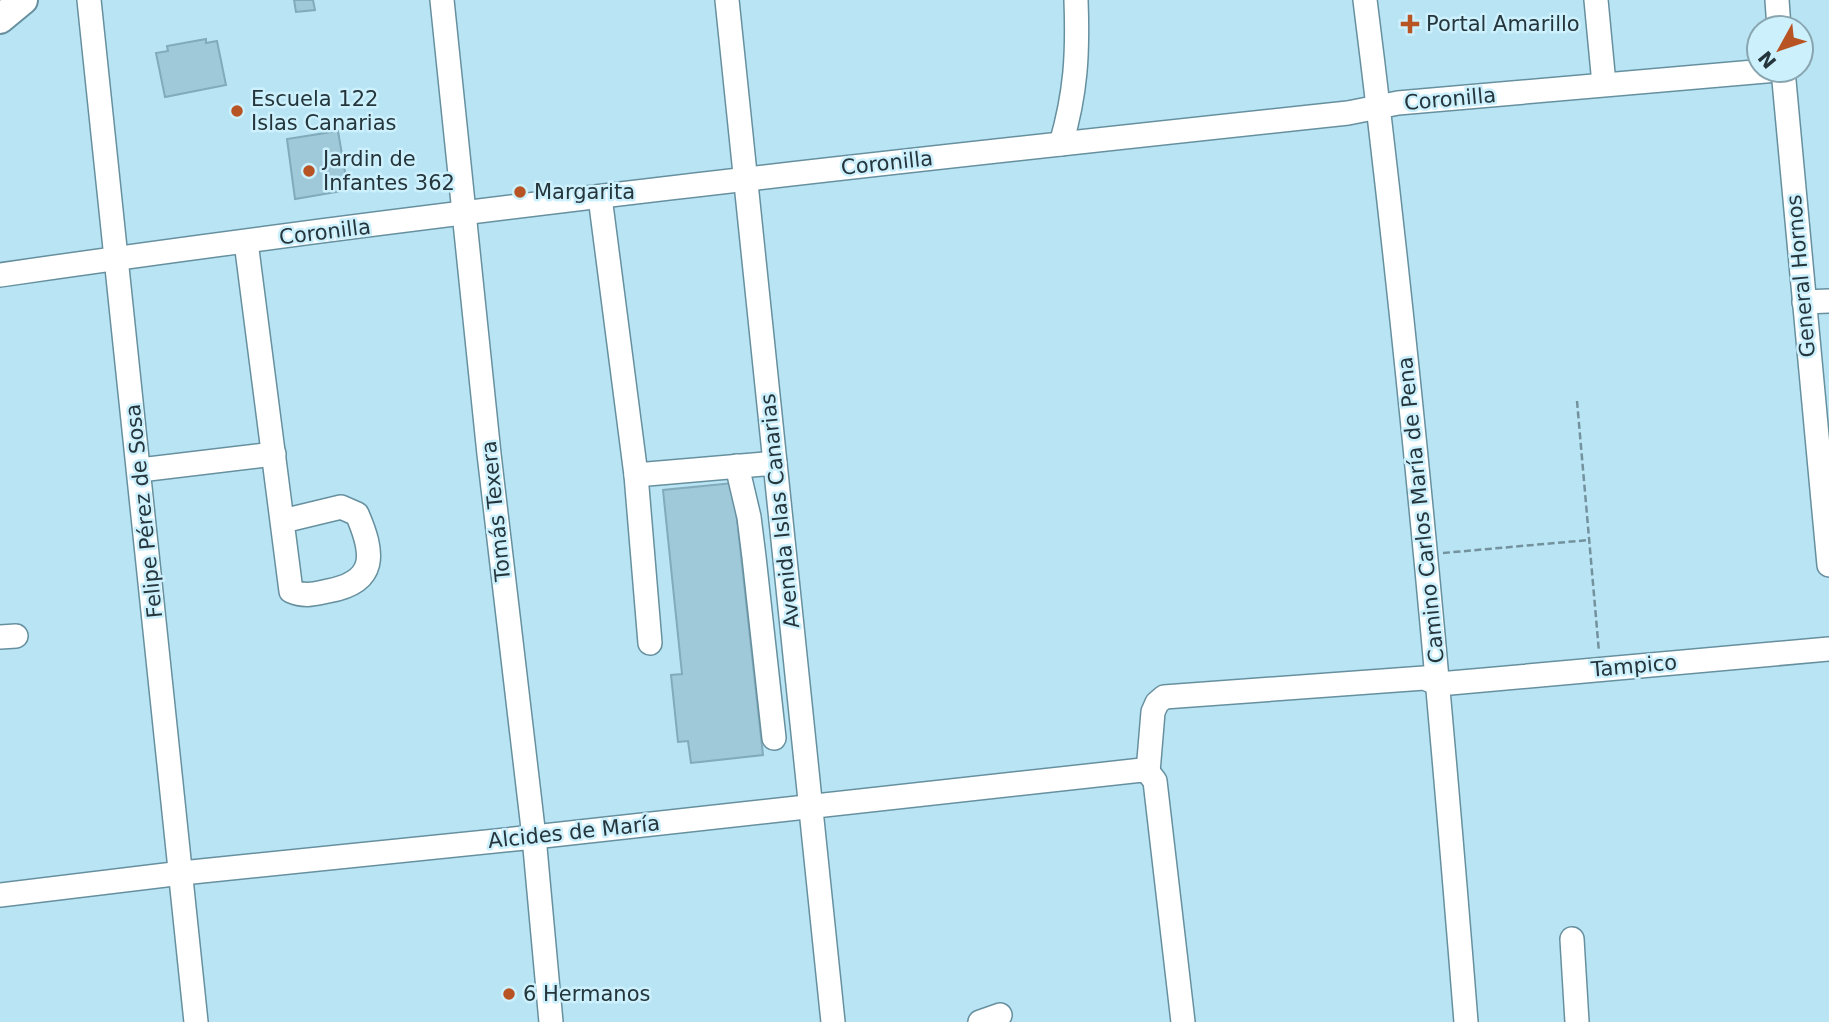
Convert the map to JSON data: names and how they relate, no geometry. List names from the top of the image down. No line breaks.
{"streets":{"street":["Coronilla","General Hornos","Camino Carlos María de Pena","Felipe Pérez de Sosa","Tomás Texera","Avenida Islas Canarias","Tampico","Alcides de María"]},"crossings":[["Coronilla","Camino Carlos María de Pena"],["Coronilla","Felipe Pérez de Sosa"],["Coronilla","Tomás Texera"],["Coronilla","Avenida Islas Canarias"],["Camino Carlos María de Pena","Tampico"],["Felipe Pérez de Sosa","Alcides de María"],["Tomás Texera","Alcides de María"],["Avenida Islas Canarias","Alcides de María"],["Tampico","Alcides de María"]],"places":{"health":["Portal Amarillo"],"other":["Escuela 122 Islas Canarias","Jardin de Infantes 362","Margarita","6 Hermanos"]},"north":"bottom left"}
